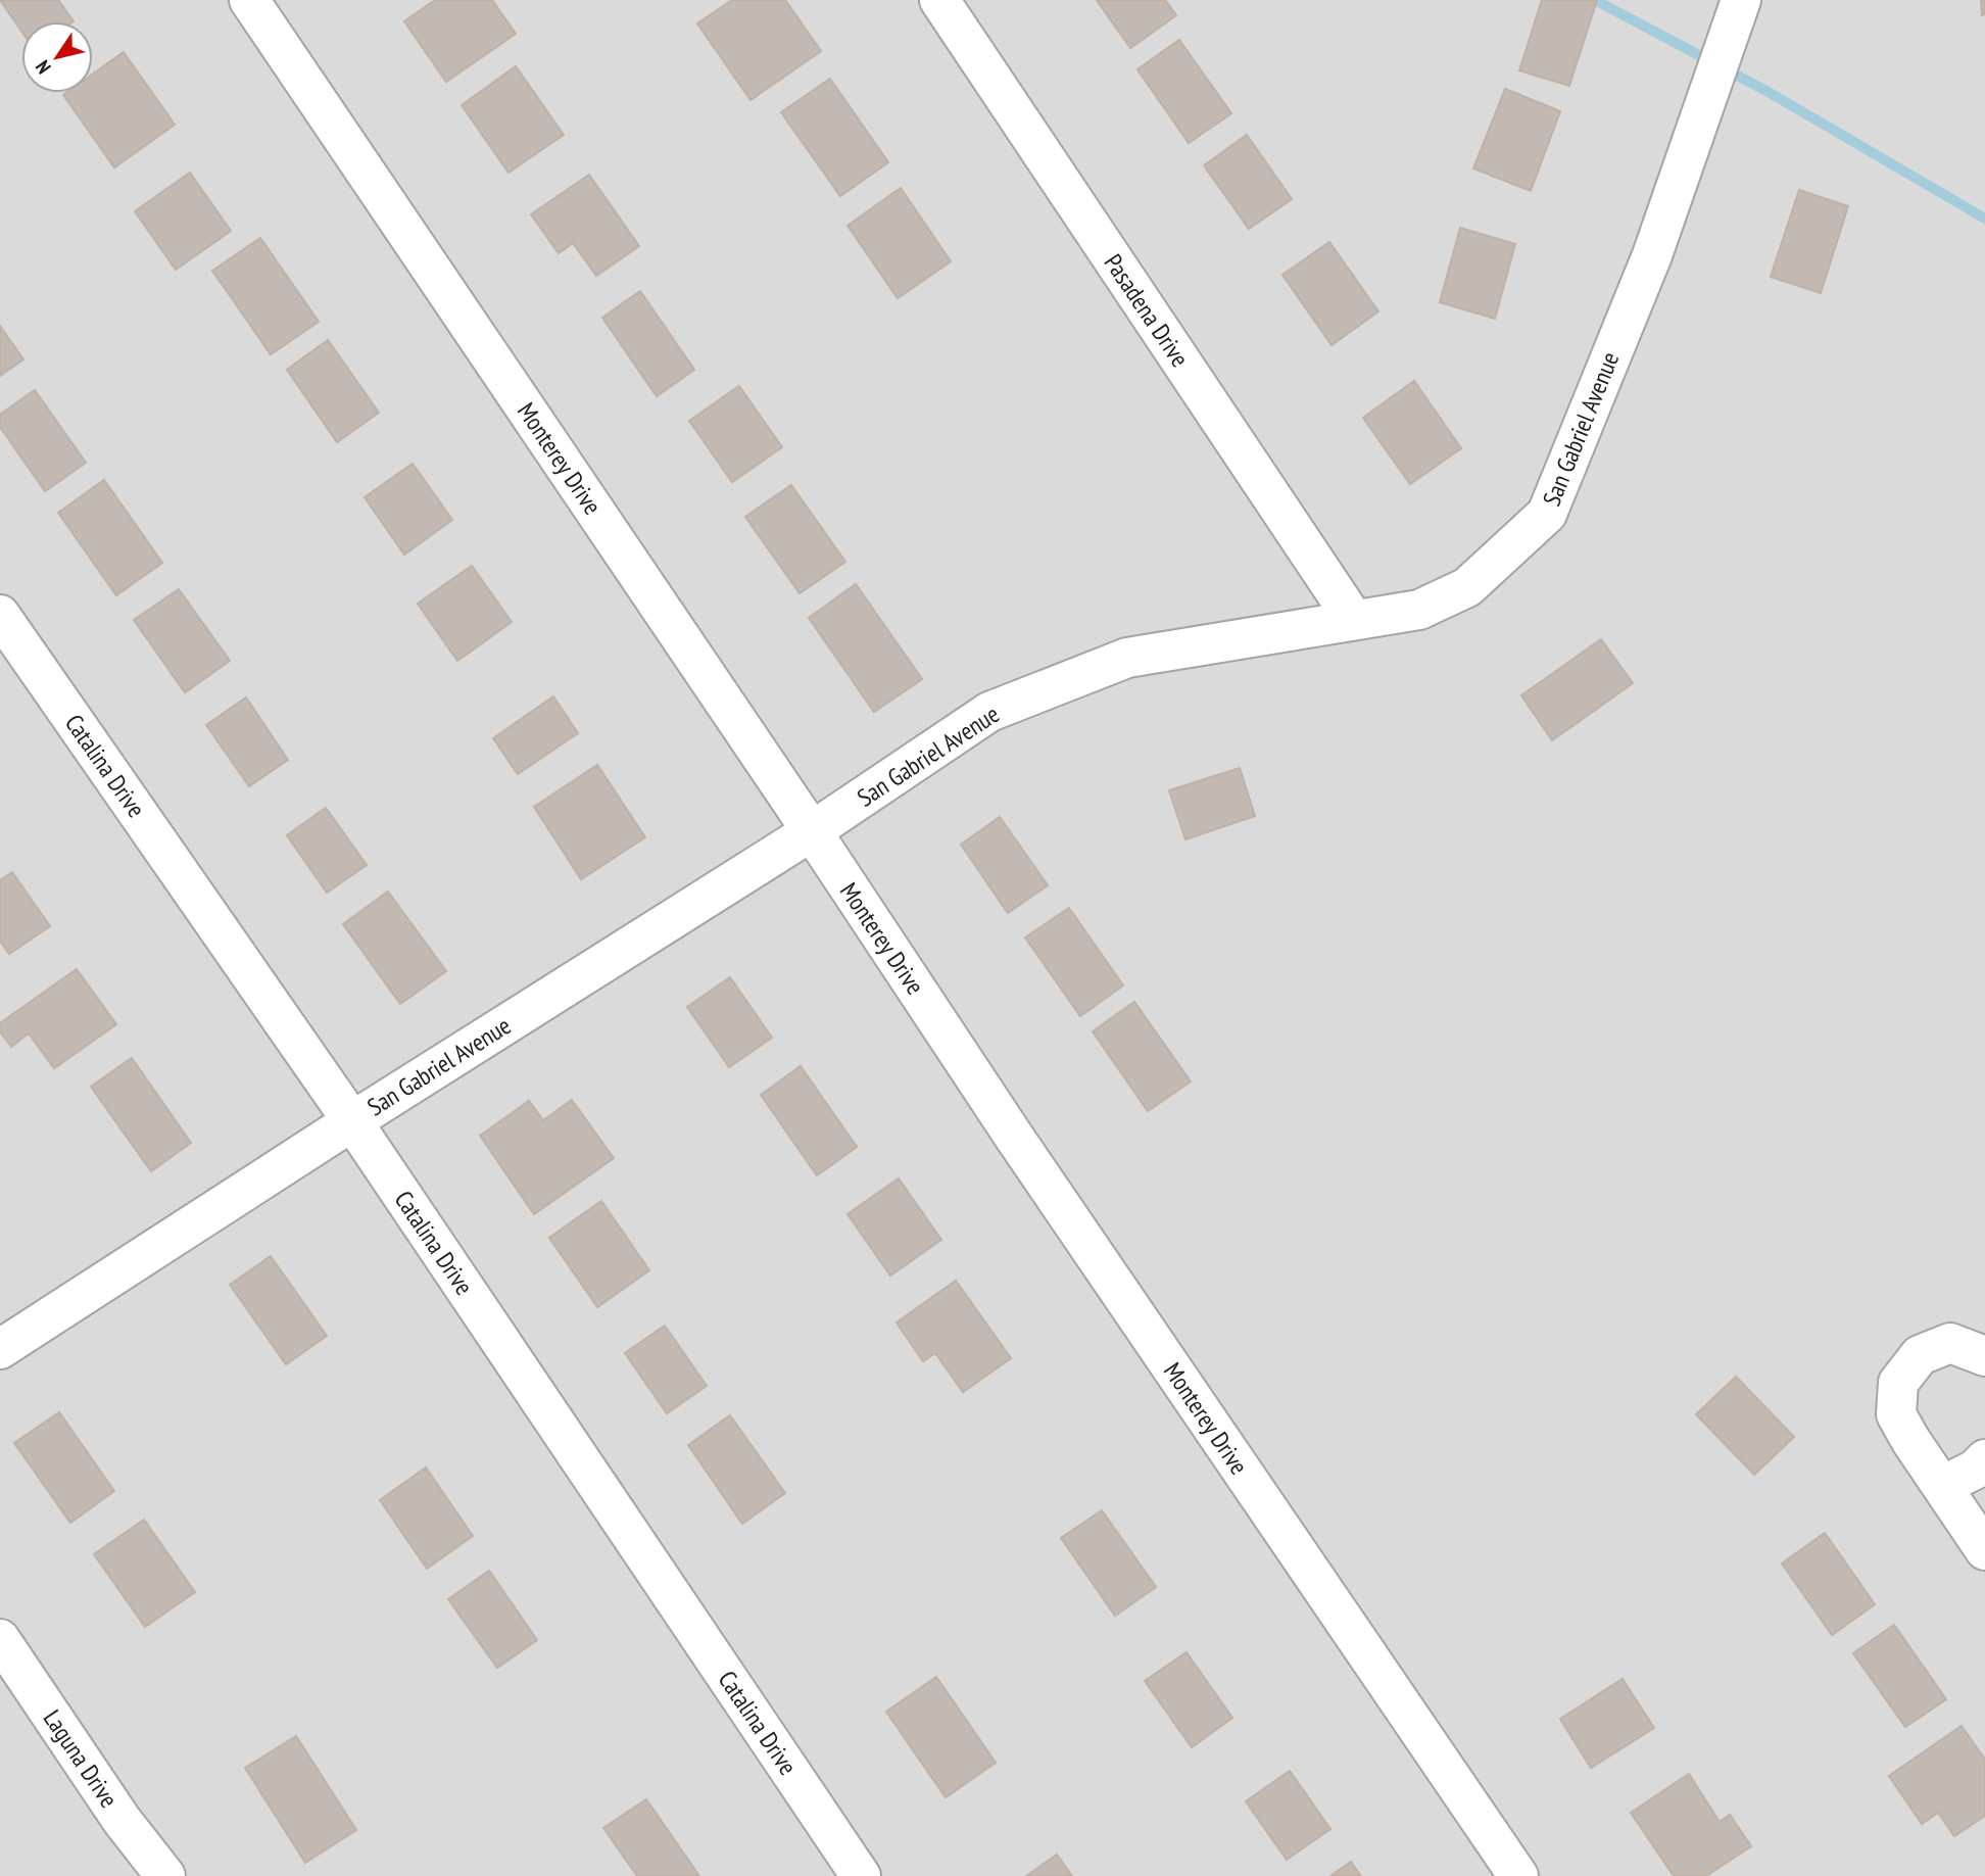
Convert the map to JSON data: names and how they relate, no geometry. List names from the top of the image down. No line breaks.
{"streets":{"street":["Pasadena Drive","San Gabriel Avenue","Monterey Drive","Catalina Drive","Laguna Drive"]},"crossings":[["Pasadena Drive","San Gabriel Avenue"],["San Gabriel Avenue","Monterey Drive"],["San Gabriel Avenue","Catalina Drive"]],"north":"bottom left"}
